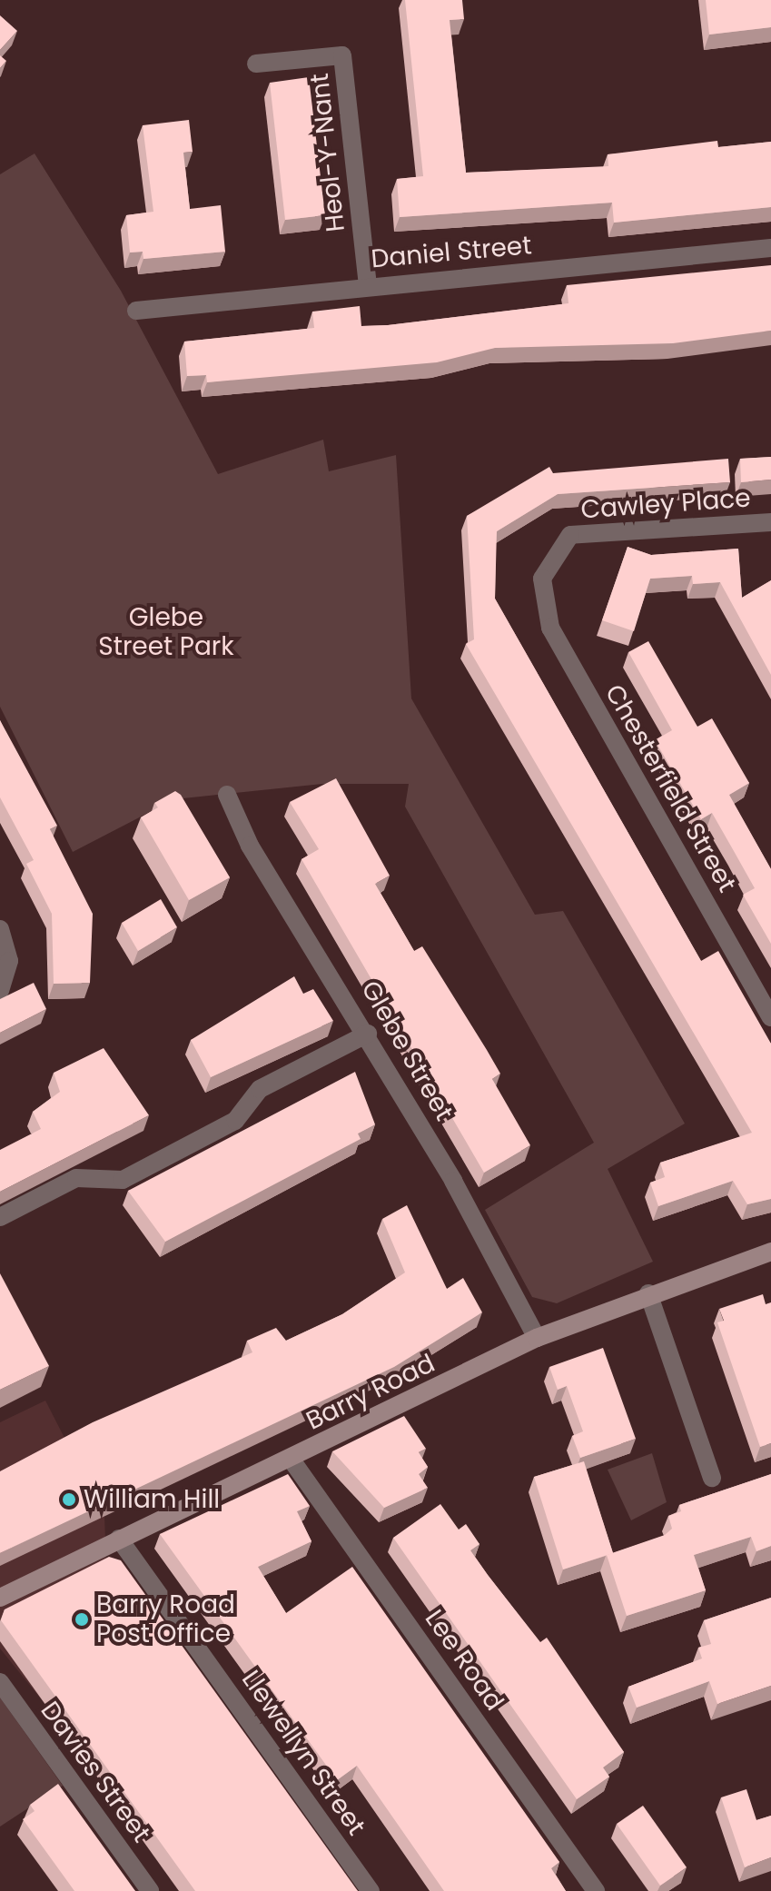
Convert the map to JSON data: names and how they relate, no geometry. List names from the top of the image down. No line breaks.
{"streets":{"street":["Heol-Y-Nant","Daniel Street","Cawley Place","Chesterfield Street","Glebe Street","Barry Road","Lee Road","Llewellyn Street","Davies Street"]},"crossings":[["Heol-Y-Nant","Daniel Street"],["Cawley Place","Chesterfield Street"],["Glebe Street","Barry Road"],["Barry Road","Lee Road"],["Barry Road","Llewellyn Street"]],"parks":["Glebe Street Park"],"places":["William Hill","Barry Road Post Office"]}
